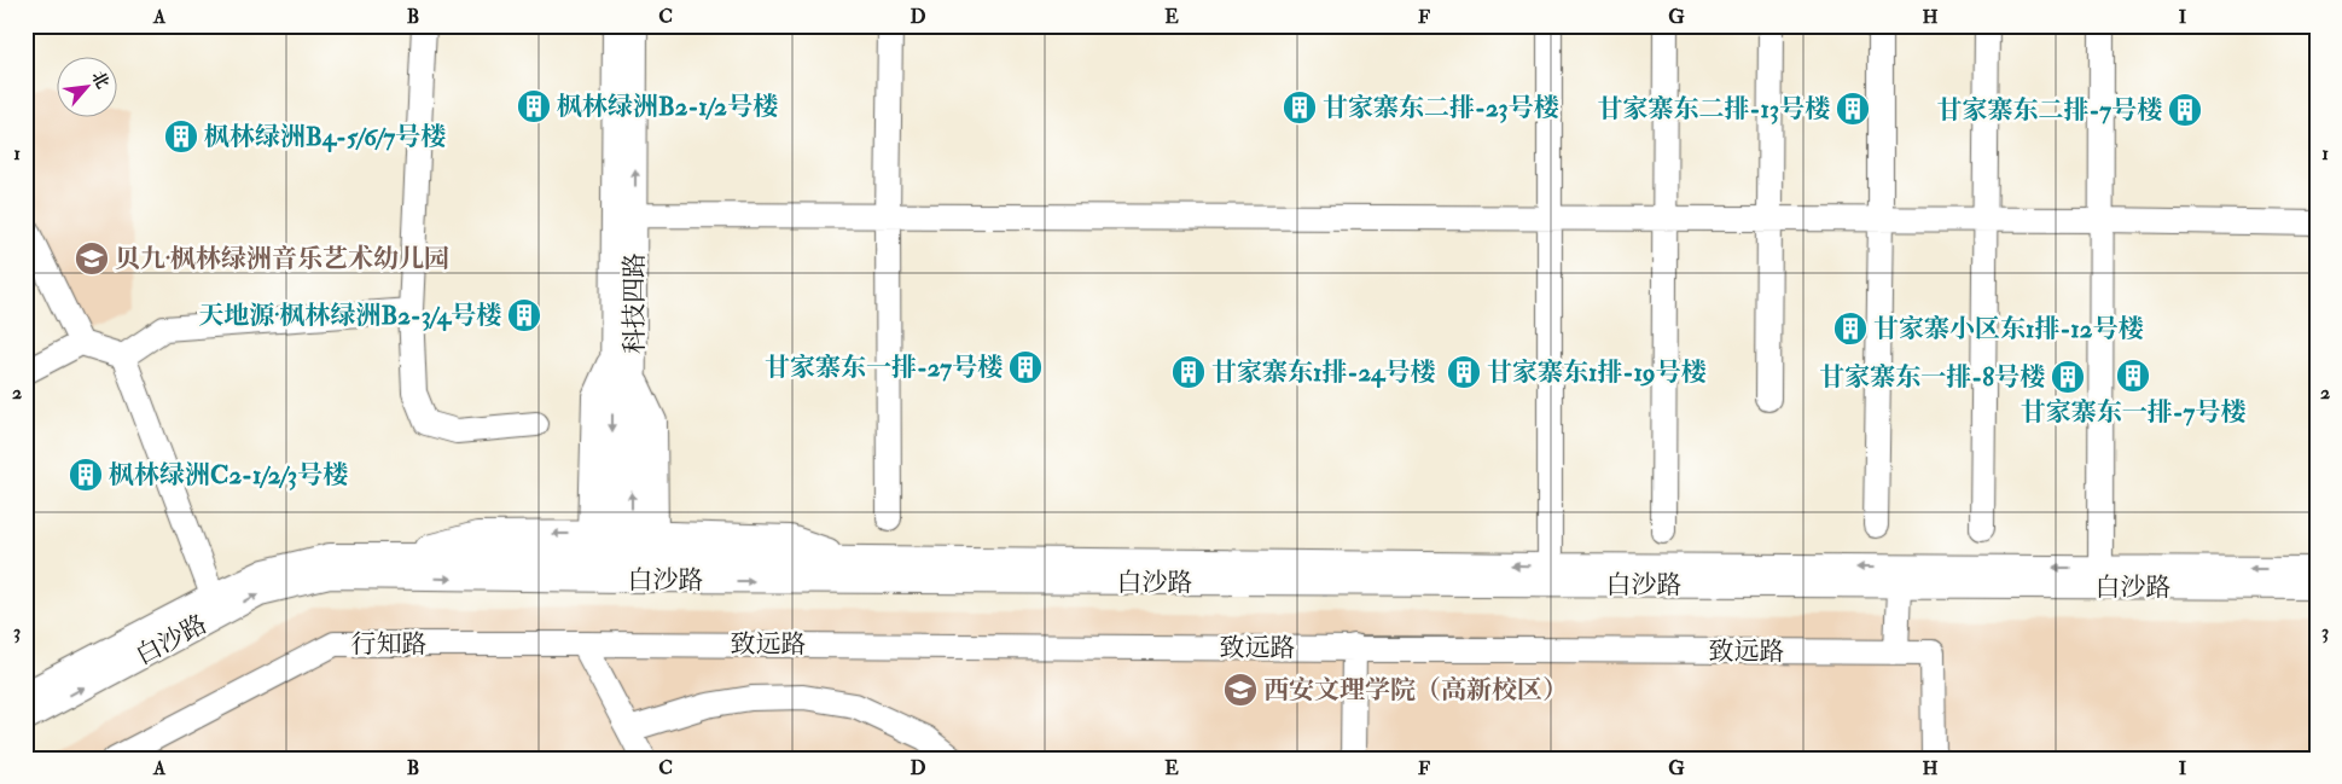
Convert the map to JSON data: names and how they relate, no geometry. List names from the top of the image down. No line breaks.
{"streets":{"street":["科技四路","白沙路","行知路","致远路"]},"crossings":[["科技四路","白沙路"],["行知路","致远路"]],"places":{"building":["枫林绿洲B2-1/2号楼","甘家寨东二排-23号楼","甘家寨东二排-13号楼","甘家寨东二排-7号楼","枫林绿洲B4-5/6/7号楼","天地源·枫林绿洲B2-3/4号楼","甘家寨小区东1排-12号楼","甘家寨东一排-27号楼","甘家寨东1排-24号楼","甘家寨东1排-19号楼","甘家寨东一排-7号楼","甘家寨东一排-8号楼","枫林绿洲C2-1/2/3号楼"],"school or university":["贝九·枫林绿洲音乐艺术幼儿园","西安文理学院（高新校区）"]},"north":"top right","grid":{"columns":["A","B","C","D","E","F","G","H","I"],"rows":["1","2","3"]}}
